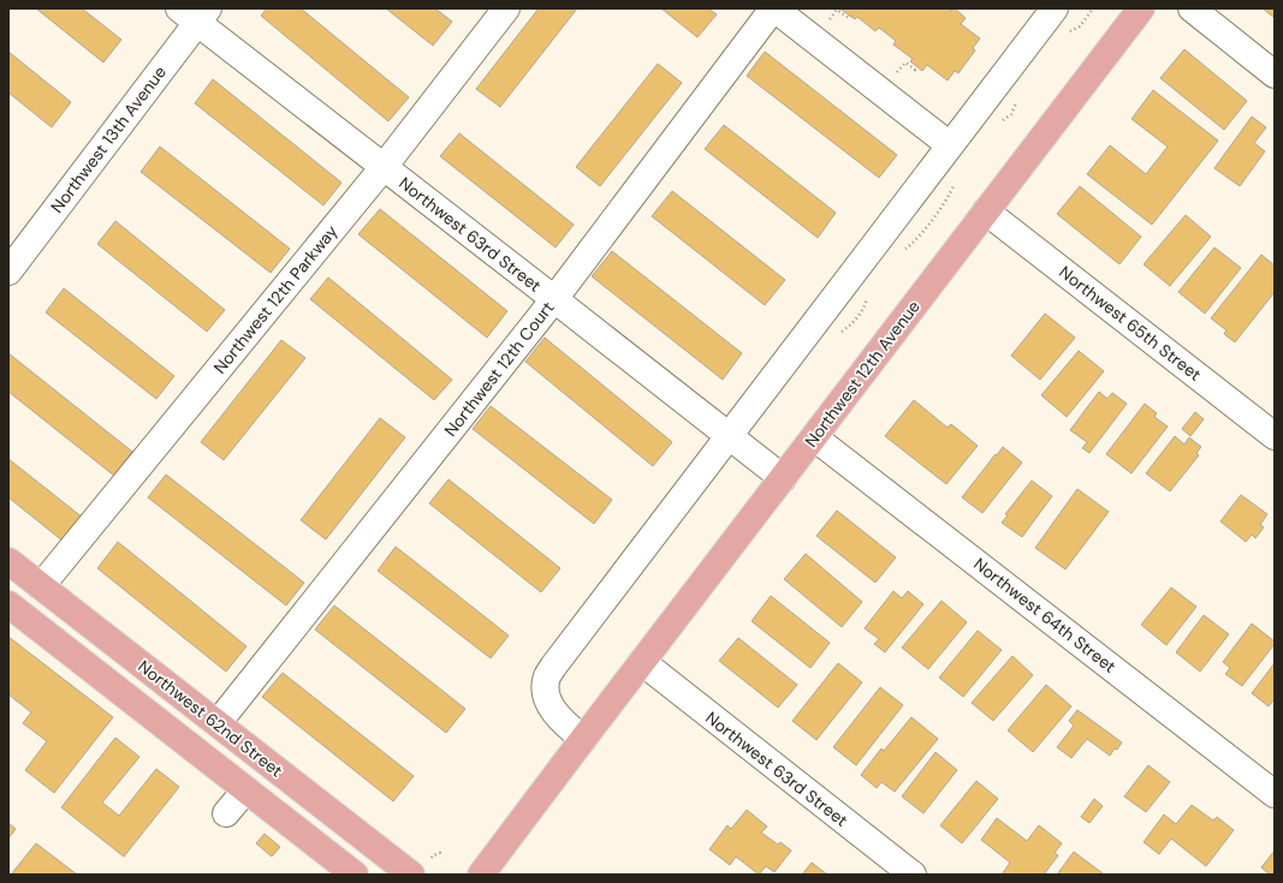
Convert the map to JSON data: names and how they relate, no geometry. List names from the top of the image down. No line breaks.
{"streets":{"main road":["Northwest 12th Avenue","Northwest 62nd Street"],"street":["Northwest 13th Avenue","Northwest 63rd Street","Northwest 12th Parkway","Northwest 65th Street","Northwest 12th Court","Northwest 64th Street"]},"crossings":[["Northwest 13th Avenue","Northwest 63rd Street"],["Northwest 63rd Street","Northwest 12th Parkway"],["Northwest 63rd Street","Northwest 12th Court"],["Northwest 63rd Street","Northwest 12th Avenue"],["Northwest 12th Parkway","Northwest 62nd Street"],["Northwest 65th Street","Northwest 12th Avenue"],["Northwest 12th Court","Northwest 62nd Street"],["Northwest 12th Avenue","Northwest 64th Street"]]}
